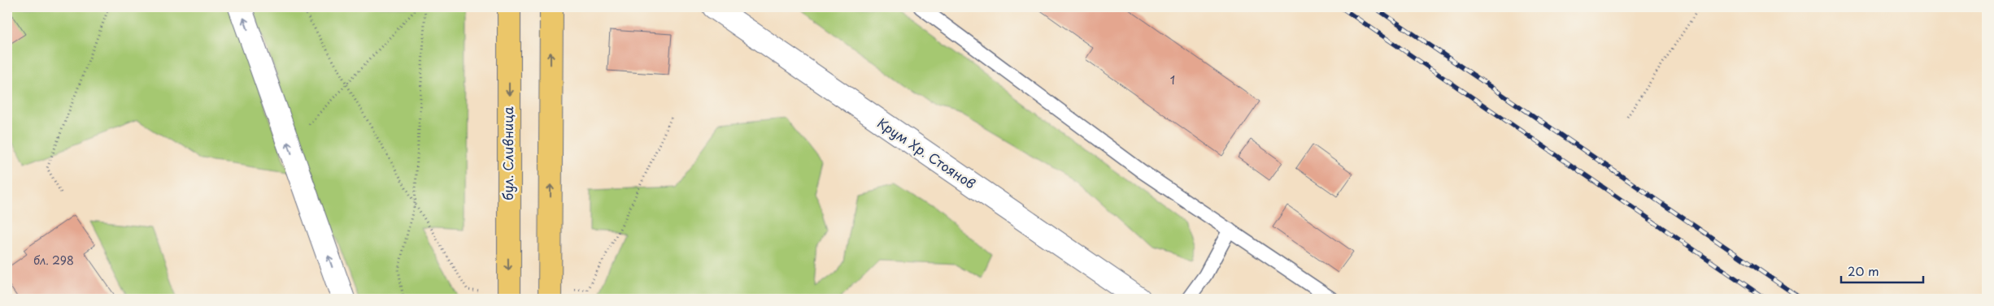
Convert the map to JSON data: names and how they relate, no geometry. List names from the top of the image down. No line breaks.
{"streets":{"main road":["бул. Сливница"],"street":["Крум Хр. Стоянов"]},"house_numbers":["1","бл. 298"],"scale_bar":"20 m"}
